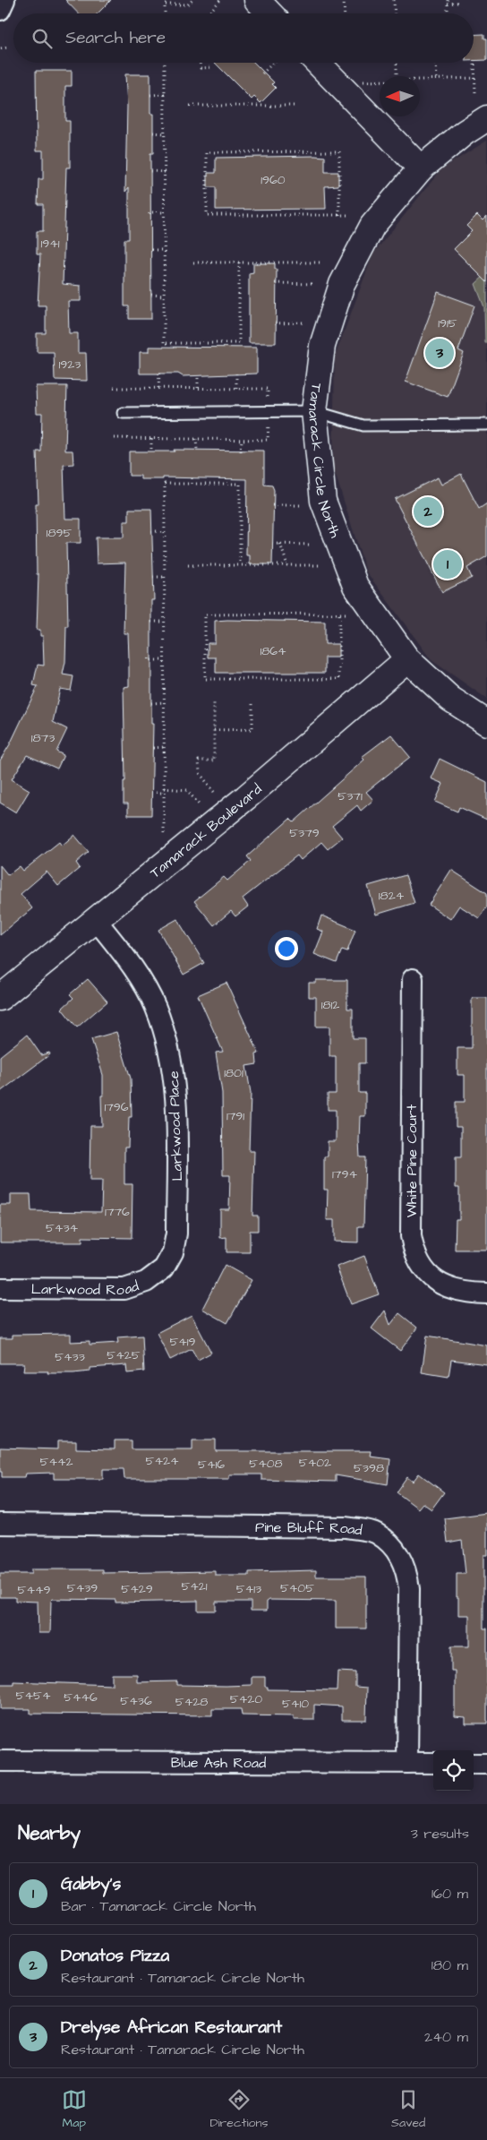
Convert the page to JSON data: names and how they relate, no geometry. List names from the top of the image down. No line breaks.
{"streets":{"street":["Tamarack Circle North","Tamarack Boulevard","Larkwood Place","White Pine Court","Larkwood Road","Pine Bluff Road","Blue Ash Road"]},"crossings":[["Tamarack Circle North","Tamarack Boulevard"],["Tamarack Boulevard","Larkwood Place"],["Larkwood Place","Larkwood Road"],["Pine Bluff Road","Blue Ash Road"]],"house_numbers":["1960","1941","1915","1923","1895","1864","1873","5371","5379","1824","1812","1801","1796","1791","1794","1776","5434","5419","5425","5433","5424","5442","5402","5408","5416","5398","5421","5439","5405","5429","5413","5449","5454","5446","5420","5436","5428","5410"],"north":"left","page":{"search":"Search here","pins":["3","2","1"],"heading":["Nearby","3 results"],"list":[{"mark":"1","name":"Gabby's","note":"Bar · Tamarack Circle North","value":"160 m"},{"mark":"2","name":"Donatos Pizza","note":"Restaurant · Tamarack Circle North","value":"180 m"},{"mark":"3","name":"Drelyse African Restaurant","note":"Restaurant · Tamarack Circle North","value":"240 m"}],"nav":["Map","Directions","Saved"]}}
